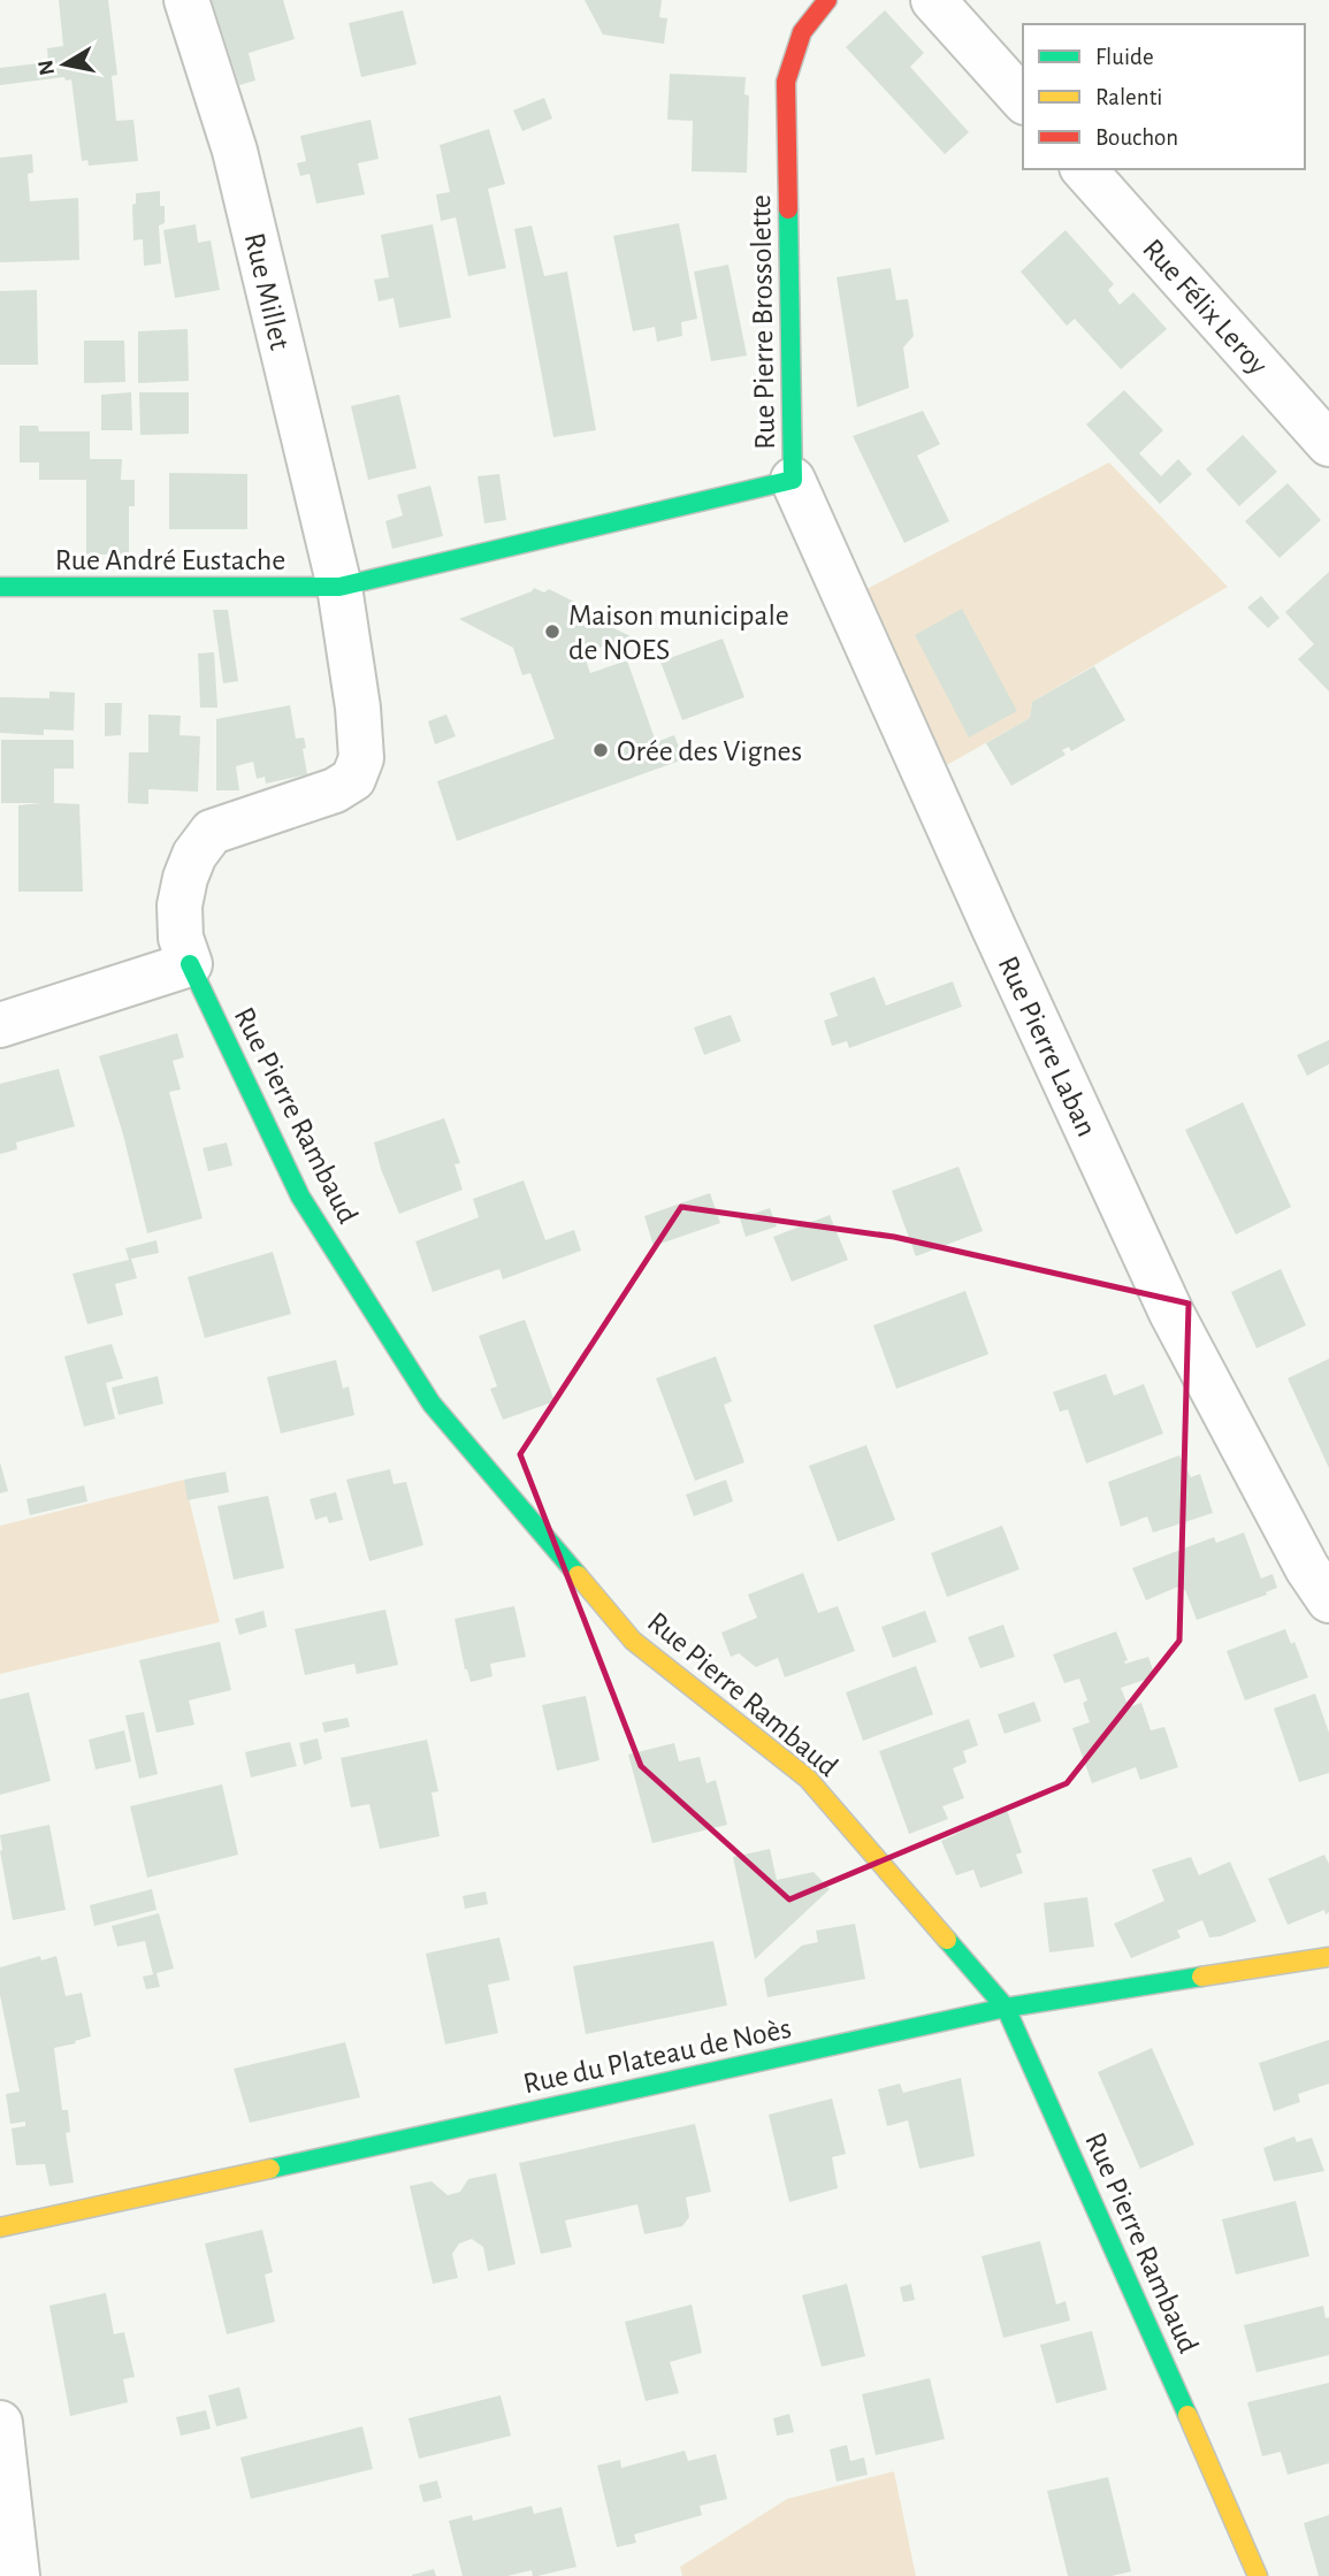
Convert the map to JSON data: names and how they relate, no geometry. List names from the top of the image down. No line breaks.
{"streets":{"street":["Rue Millet","Rue Félix Leroy","Rue Pierre Brossolette","Rue André Eustache","Rue Pierre Laban","Rue Pierre Rambaud","Rue du Plateau de Noès"]},"crossings":[["Rue Millet","Rue Pierre Brossolette"],["Rue Millet","Rue André Eustache"],["Rue Millet","Rue Pierre Rambaud"],["Rue Pierre Brossolette","Rue André Eustache"],["Rue Pierre Brossolette","Rue Pierre Laban"],["Rue Pierre Rambaud","Rue du Plateau de Noès"]],"places":["Maison municipale de NOES","Orée des Vignes"],"legend":["Fluide","Ralenti","Bouchon"],"north":"left"}
